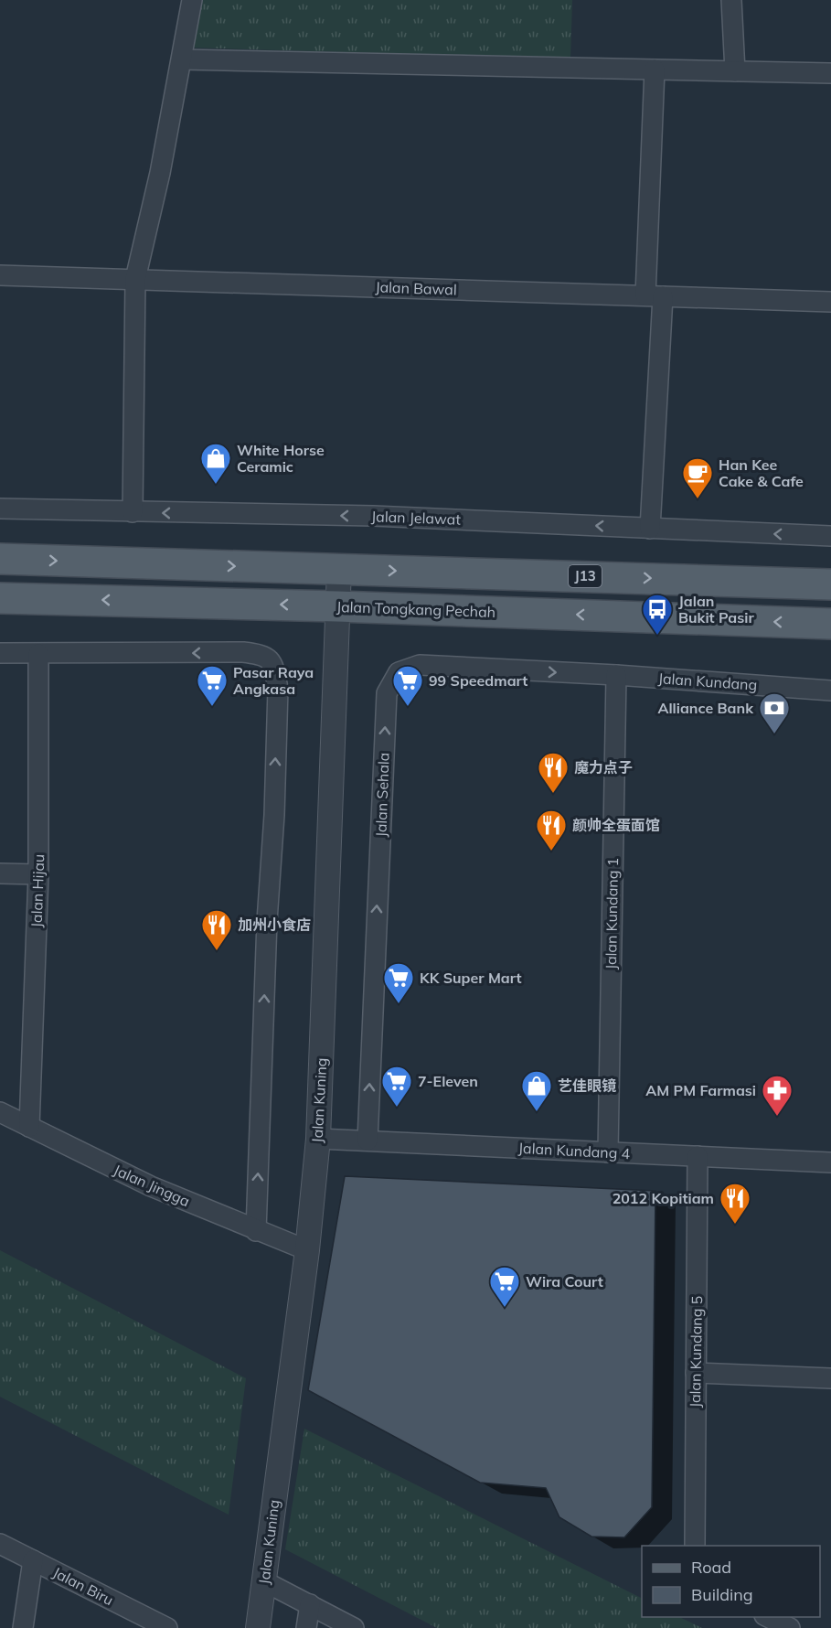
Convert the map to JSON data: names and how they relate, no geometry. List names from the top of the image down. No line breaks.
{"streets":{"main road":["J13","Jalan Tongkang Pechah"],"street":["Jalan Bawal","Jalan Jelawat","Jalan Kundang","Jalan Sehala","Jalan Hijau","Jalan Kundang 1","Jalan Kuning","Jalan Kundang 4","Jalan Jingga","Jalan Kundang 5","Jalan Biru"]},"crossings":[["J13","Jalan Kuning"],["Jalan Tongkang Pechah","Jalan Kuning"],["Jalan Kundang","Jalan Sehala"],["Jalan Kundang","Jalan Kundang 1"],["Jalan Sehala","Jalan Kundang 1"],["Jalan Sehala","Jalan Kundang 4"],["Jalan Hijau","Jalan Jingga"],["Jalan Kundang 1","Jalan Kundang 4"],["Jalan Kuning","Jalan Kundang 4"],["Jalan Kuning","Jalan Jingga"],["Jalan Kundang 4","Jalan Kundang 5"]],"one_way":["Jalan Jelawat"],"places":{"shop":["White Horse Ceramic","艺佳眼镜"],"cafe":["Han Kee Cake & Cafe"],"bus stop":["Jalan Bukit Pasir"],"supermarket":["Pasar Raya Angkasa","99 Speedmart","KK Super Mart","7-Eleven","Wira Court"],"bank":["Alliance Bank"],"restaurant":["魔力点子","颜帅全蛋面馆","加州小食店","2012 Kopitiam"],"pharmacy":["AM PM Farmasi"]},"legend":["Road","Building"]}
